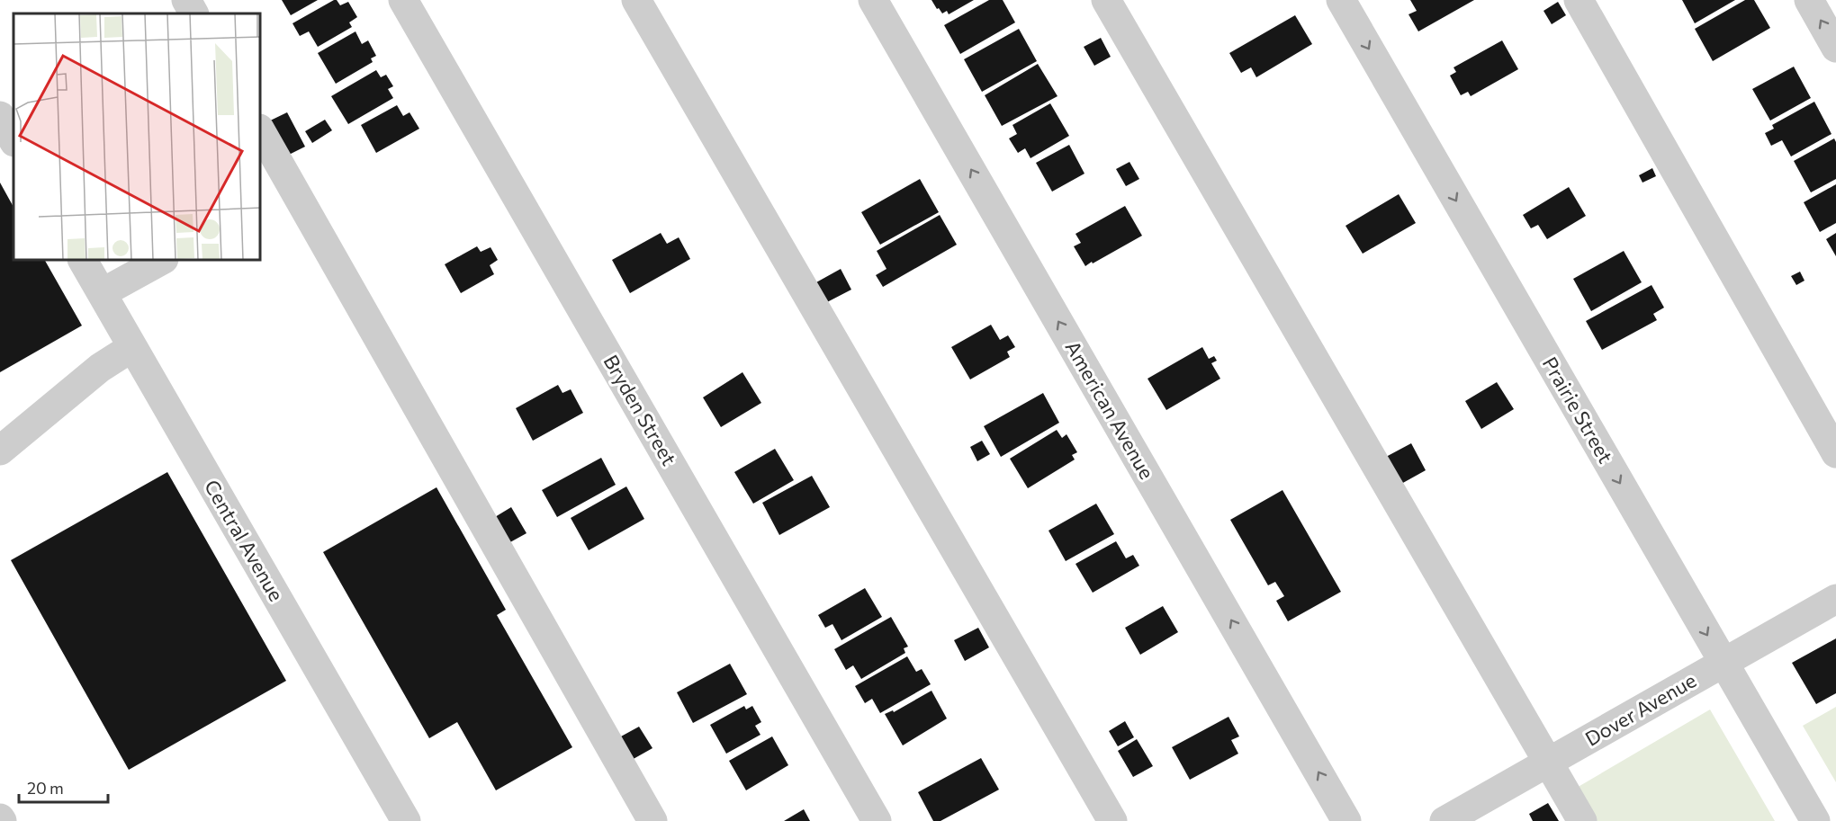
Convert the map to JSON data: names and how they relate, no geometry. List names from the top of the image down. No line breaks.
{"streets":{"street":["Bryden Street","American Avenue","Prairie Street","Central Avenue","Dover Avenue"]},"crossings":[["Prairie Street","Dover Avenue"]],"scale_bar":"20 m"}
